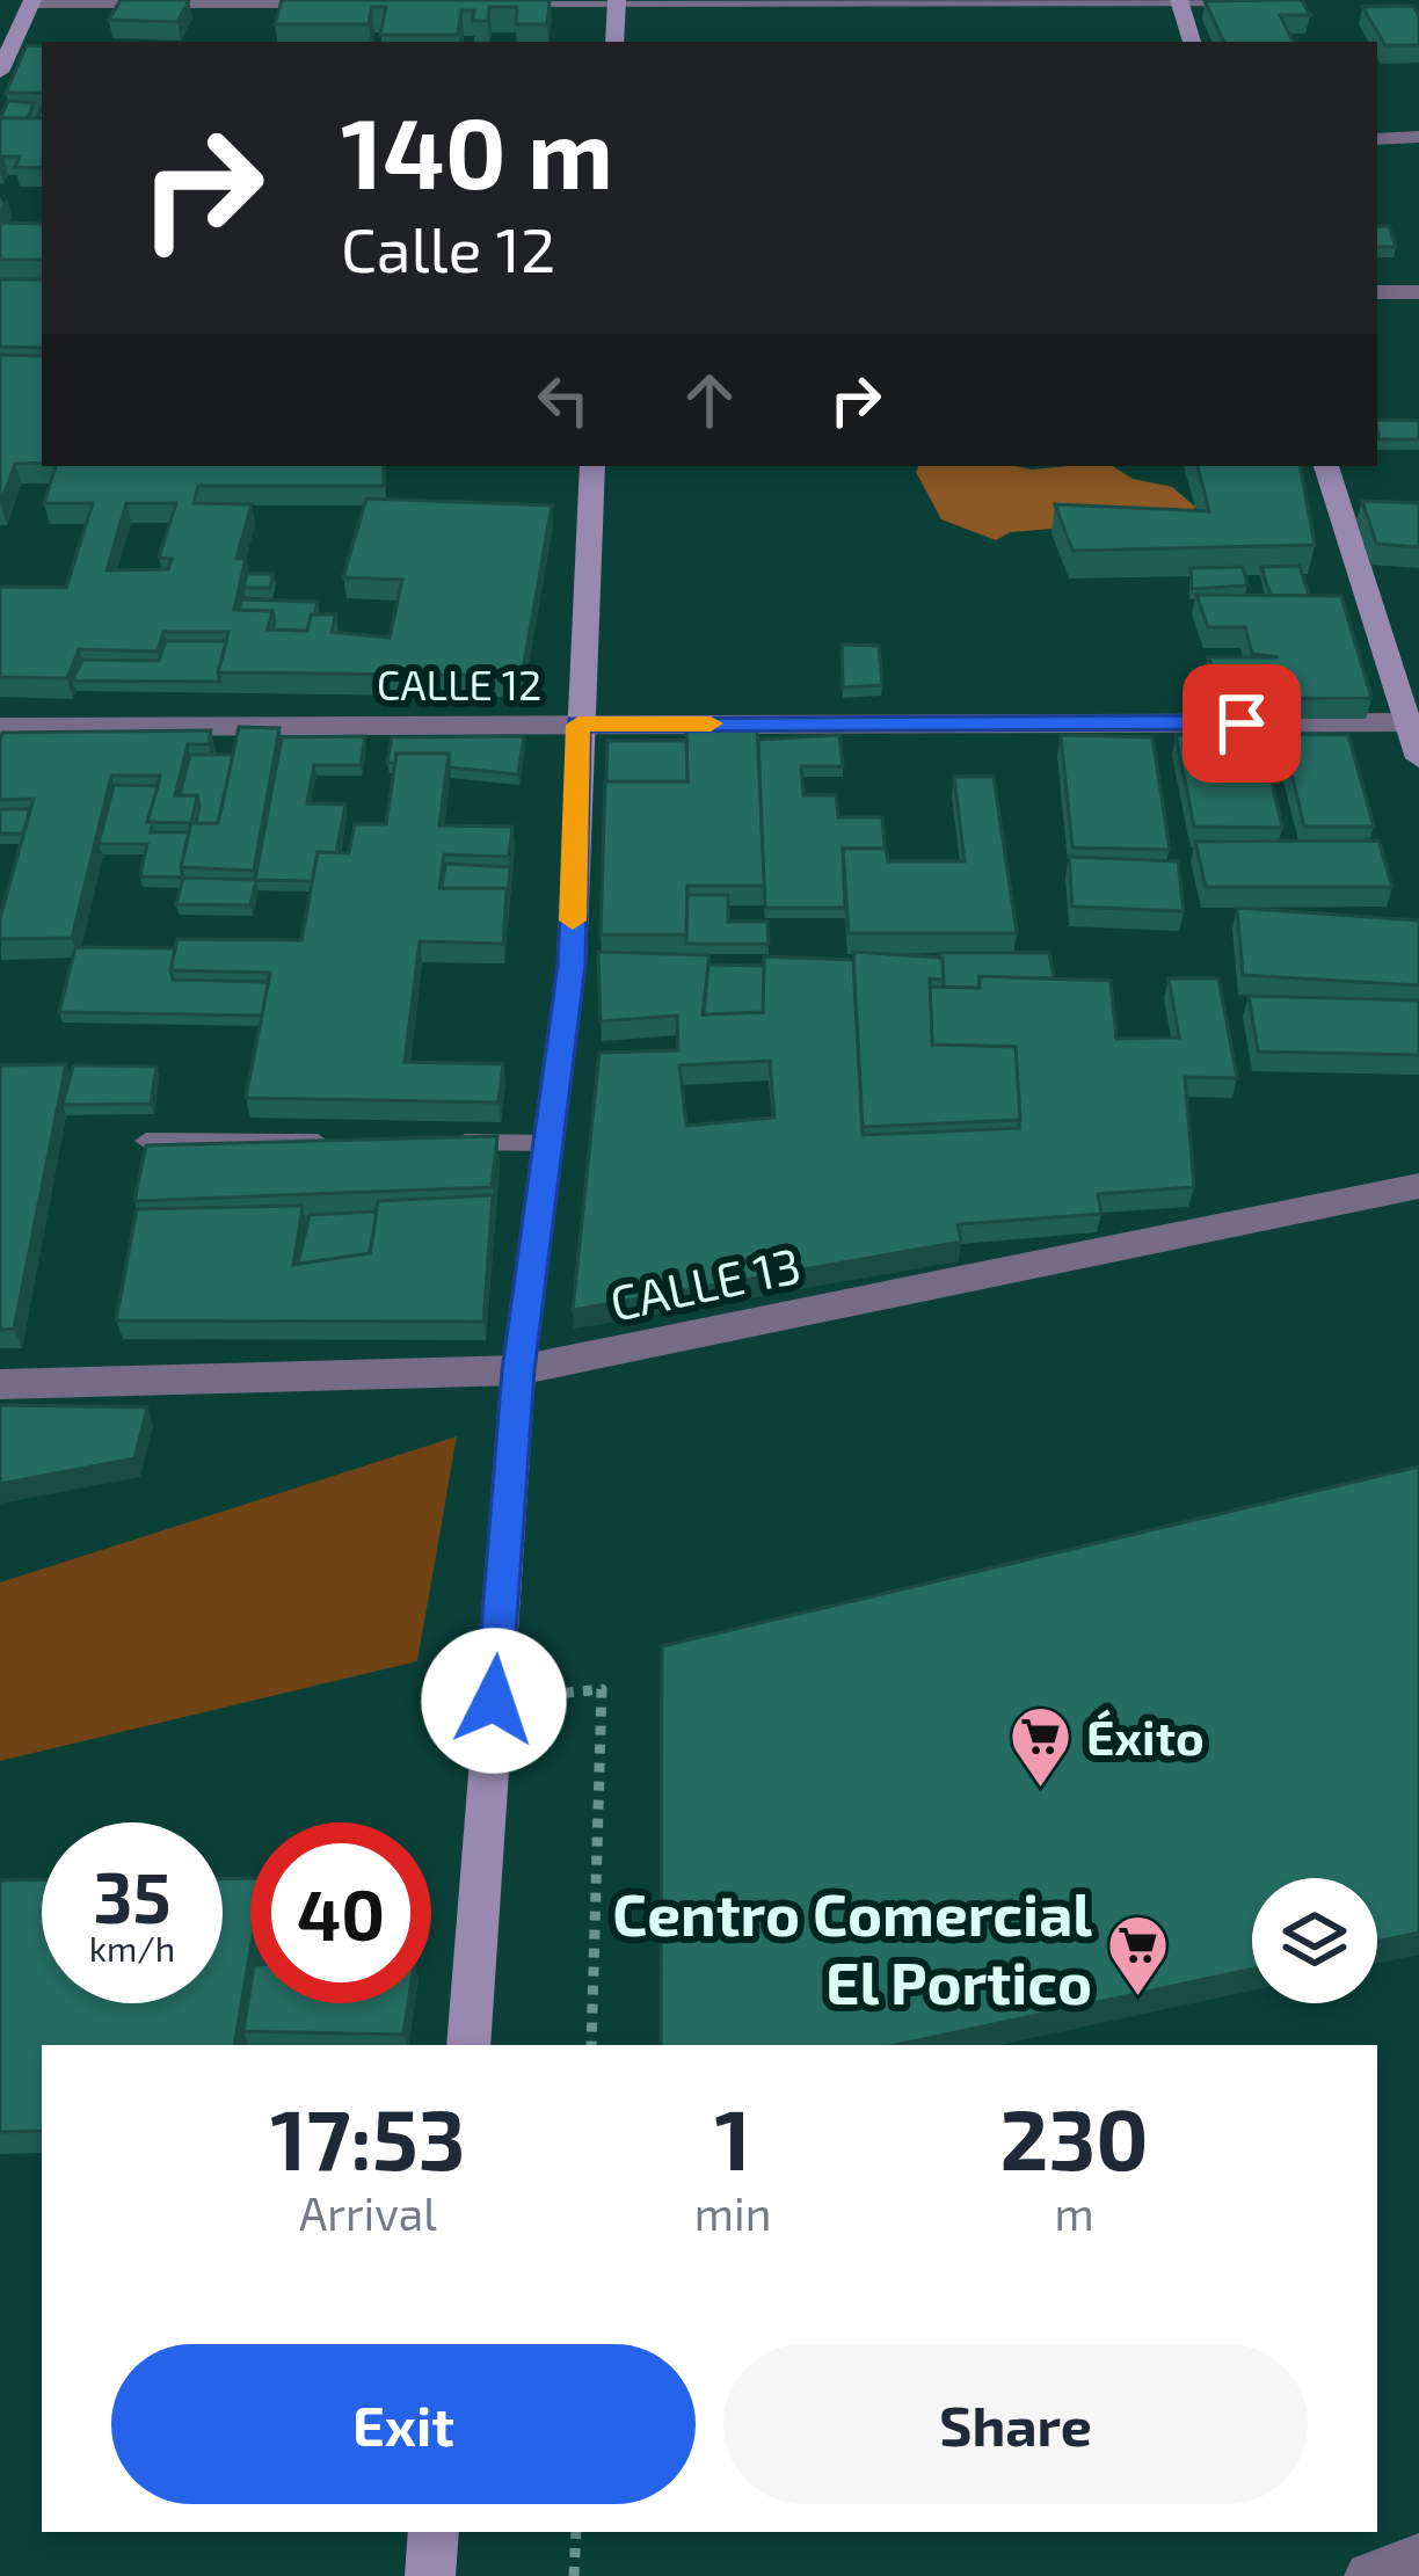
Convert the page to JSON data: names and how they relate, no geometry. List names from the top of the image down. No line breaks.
{"streets":{"street":["CALLE 12","CALLE 13"]},"places":{"supermarket":["Éxito","Centro Comercial El Portico"]},"page":{"turn":["140 m","Calle 12"],"speed":"35 km/h","limit":"40","eta":["17:53","Arrival","1","min","230","m"],"buttons":["Exit","Share"]}}
